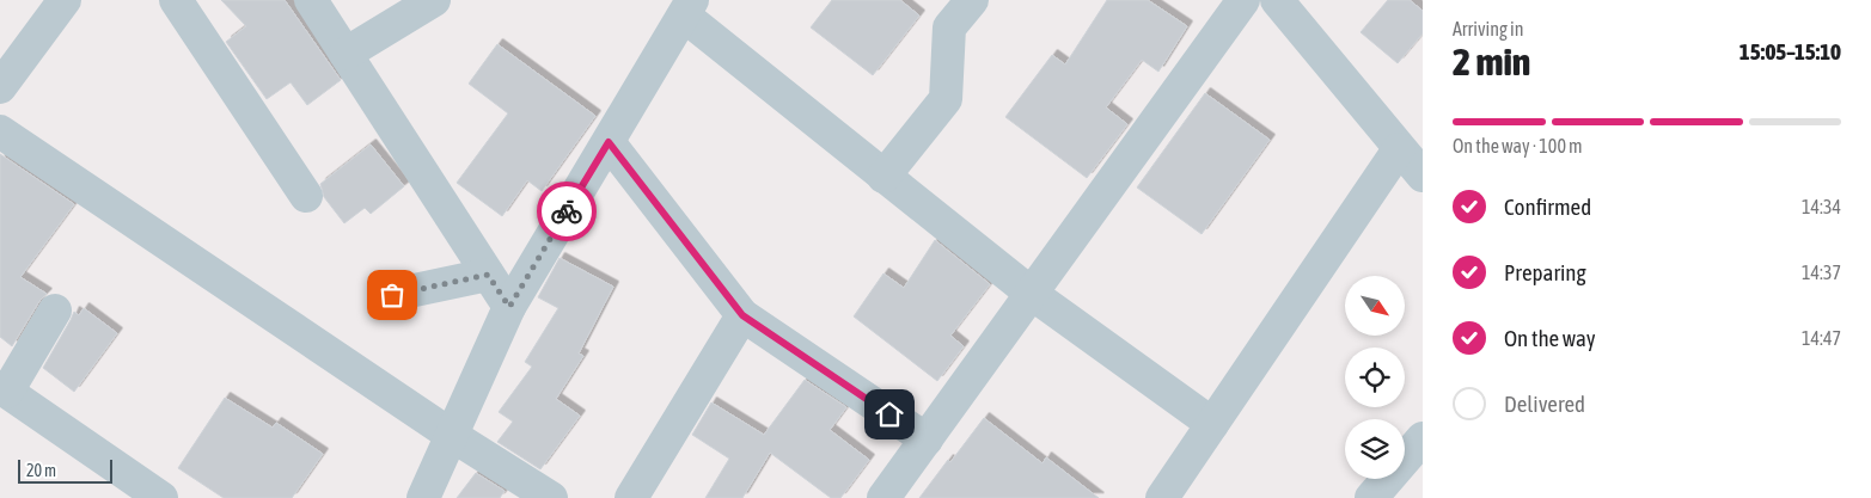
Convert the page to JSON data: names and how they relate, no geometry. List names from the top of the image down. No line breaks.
{"scale_bar":"20 m","north":"bottom right","page":{"heading":["2 min","Arriving in","15:05–15:10"],"bar":"On the way · 100 m","list":[["Confirmed","14:34"],["Preparing","14:37"],["On the way","14:47"],"Delivered"],"scale":"20 m"}}
